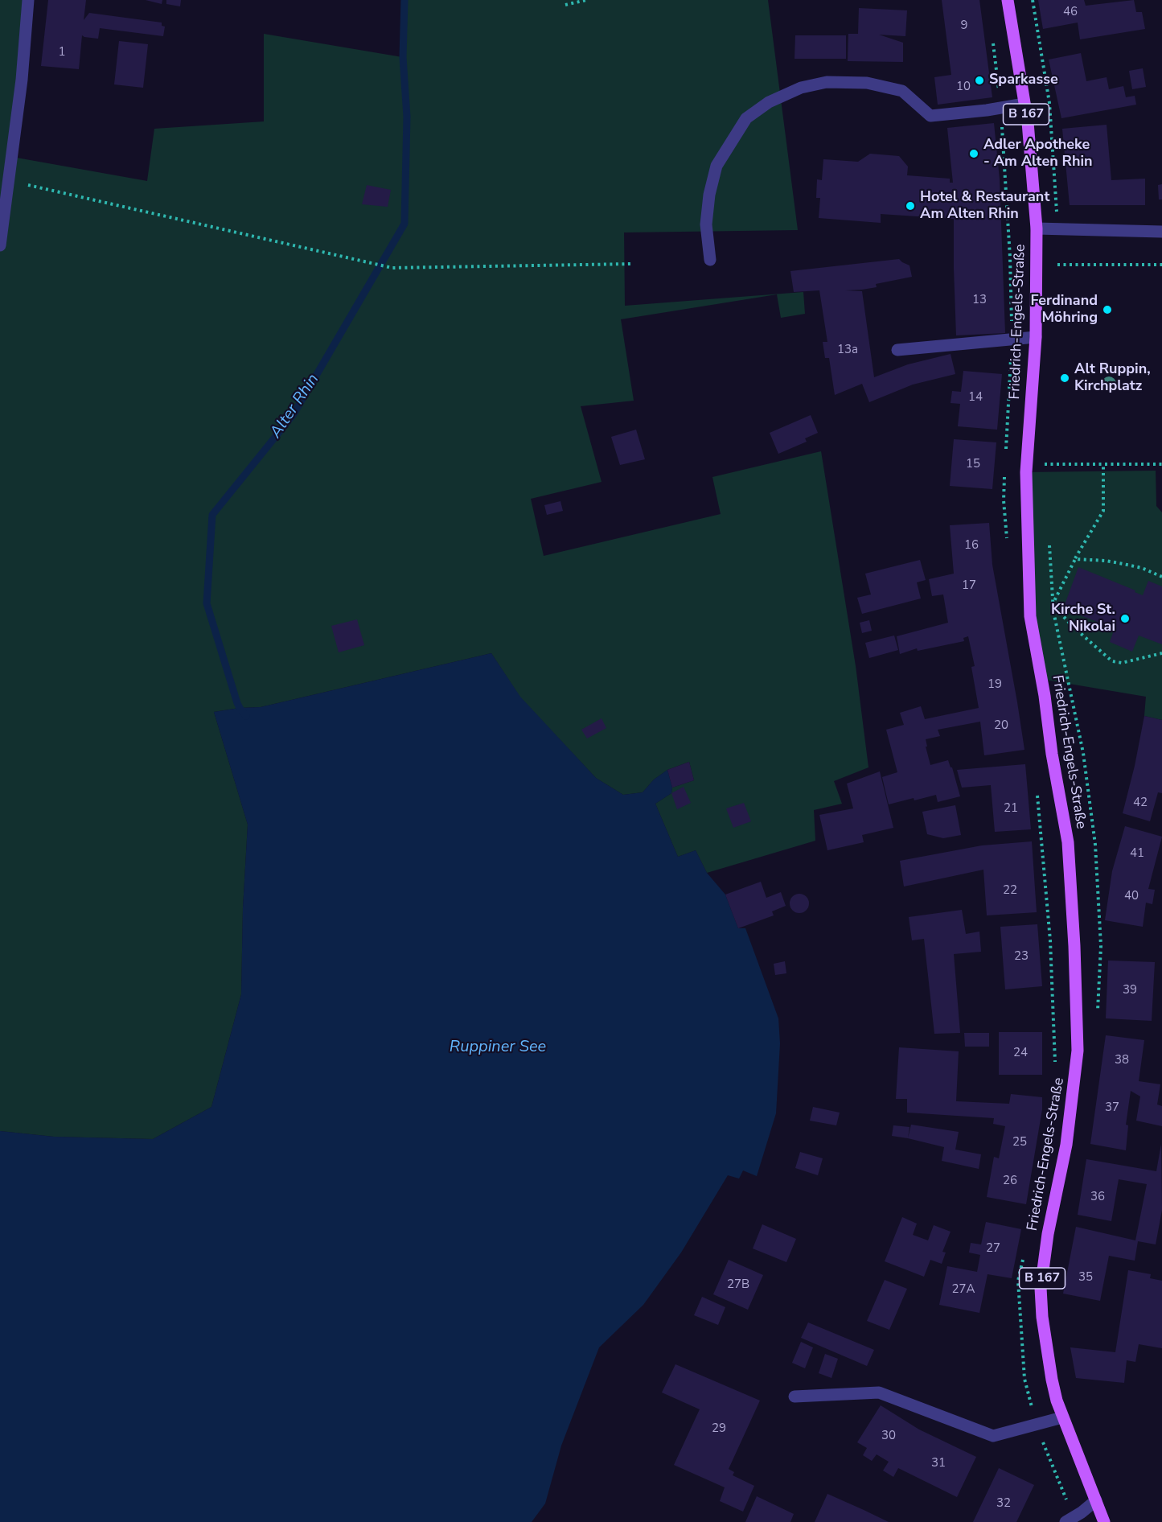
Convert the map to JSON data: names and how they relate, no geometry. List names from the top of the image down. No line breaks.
{"streets":{"main road":["B 167","Friedrich-Engels-Straße"]},"water":["Alter Rhin","Ruppiner See"],"places":["Sparkasse","Adler Apotheke - Am Alten Rhin","Hotel & Restaurant Am Alten Rhin","Ferdinand Möhring","Alt Ruppin, Kirchplatz","Kirche St. Nikolai"],"house_numbers":["46","9","1","10","13","13a","14","15","16","17","19","20","42","21","41","22","40","23","39","24","38","37","25","26","36","27","35","27B","27A","29","30","31","32"]}
